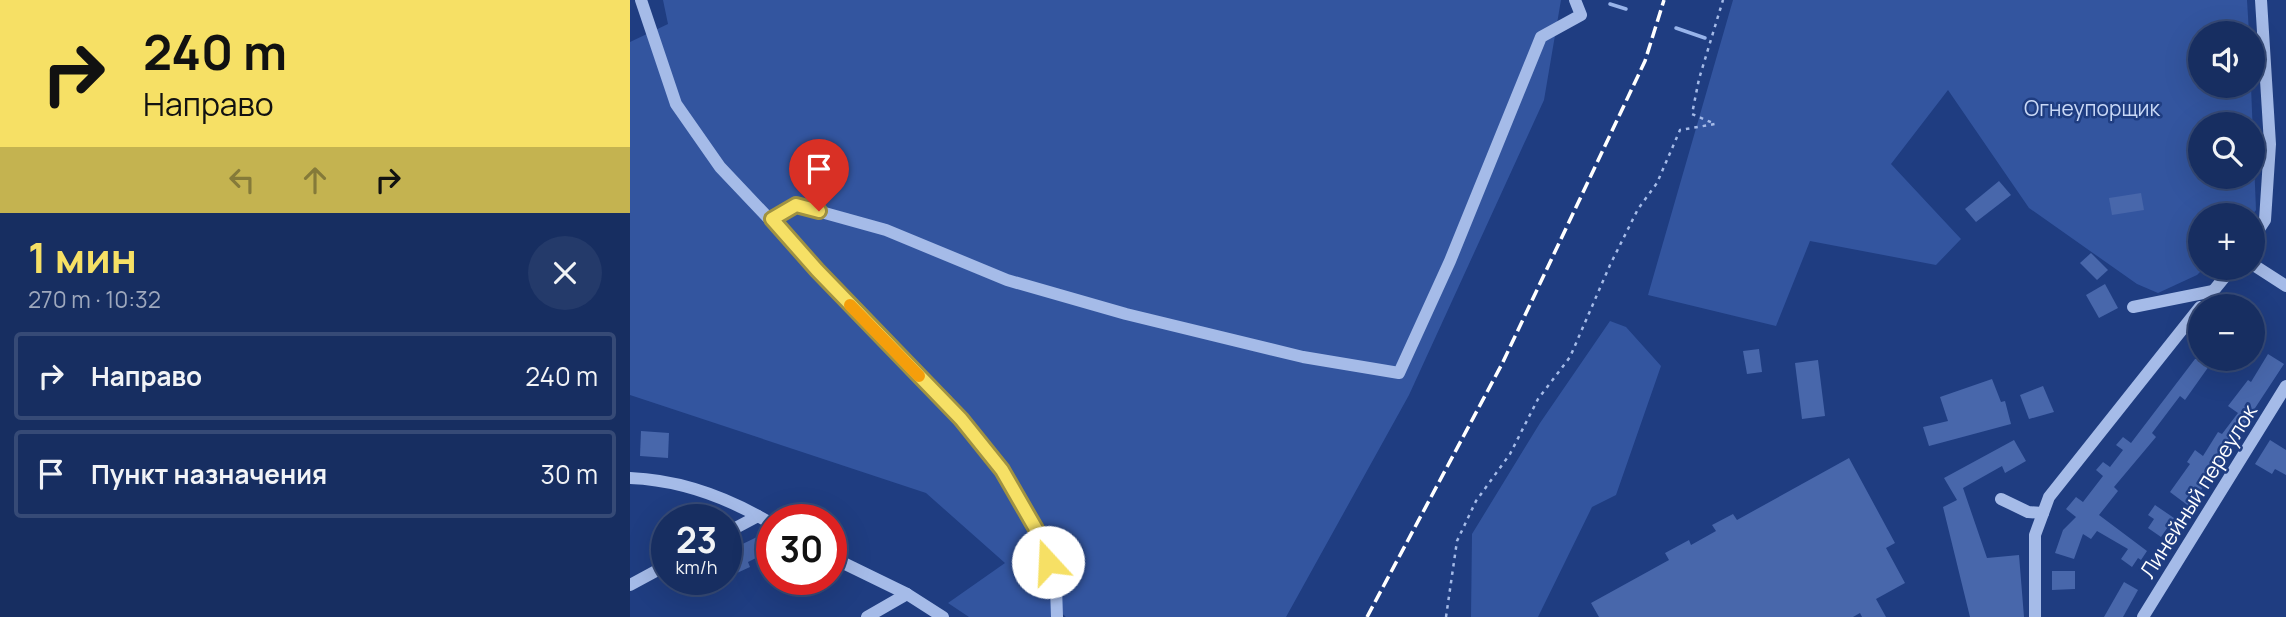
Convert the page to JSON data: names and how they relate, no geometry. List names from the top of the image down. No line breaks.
{"streets":{"street":["Линейный переулок"]},"parks":["Огнеупорщик"],"page":{"turn":["240 m","Направо"],"map_buttons":["+","−"],"heading":["1 мин","270 m · 10:32"],"list":[{"name":"Направо","value":"240 m"},{"name":"Пункт назначения","value":"30 m"}],"speed":"23 km/h","limit":"30"}}
